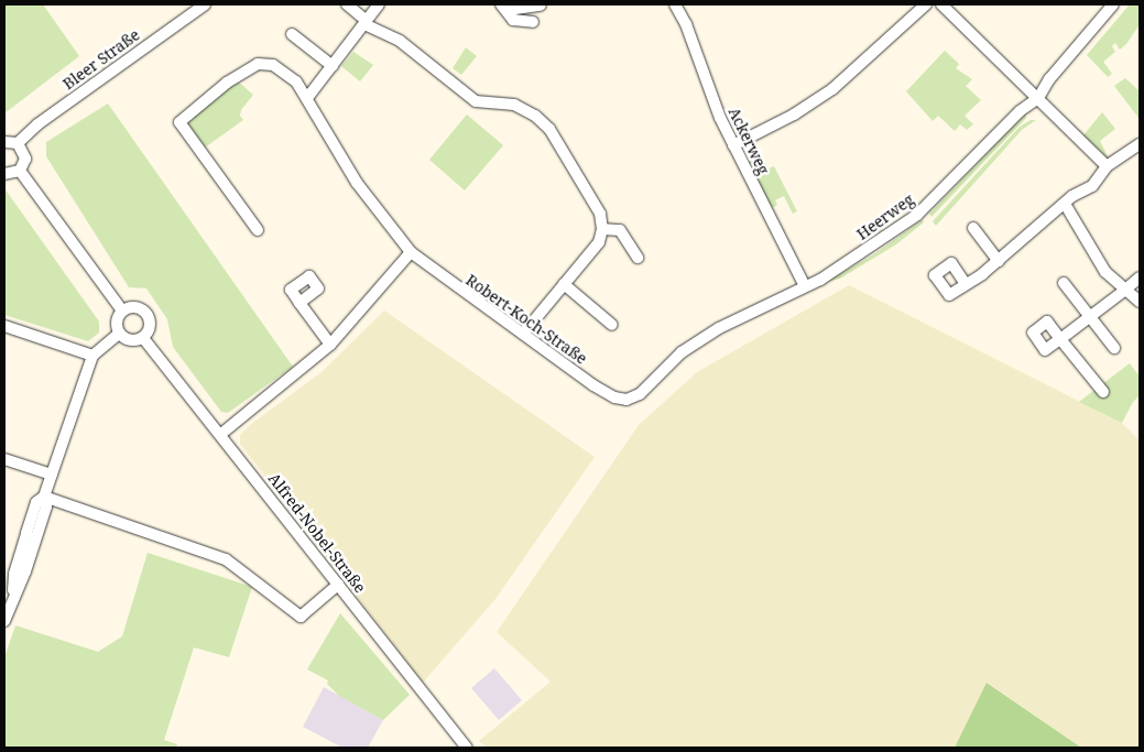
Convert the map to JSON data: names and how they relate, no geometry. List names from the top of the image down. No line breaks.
{"streets":{"street":["Bleer Straße","Ackerweg","Heerweg","Robert-Koch-Straße","Alfred-Nobel-Straße"]},"crossings":[["Ackerweg","Heerweg"],["Heerweg","Robert-Koch-Straße"]]}
